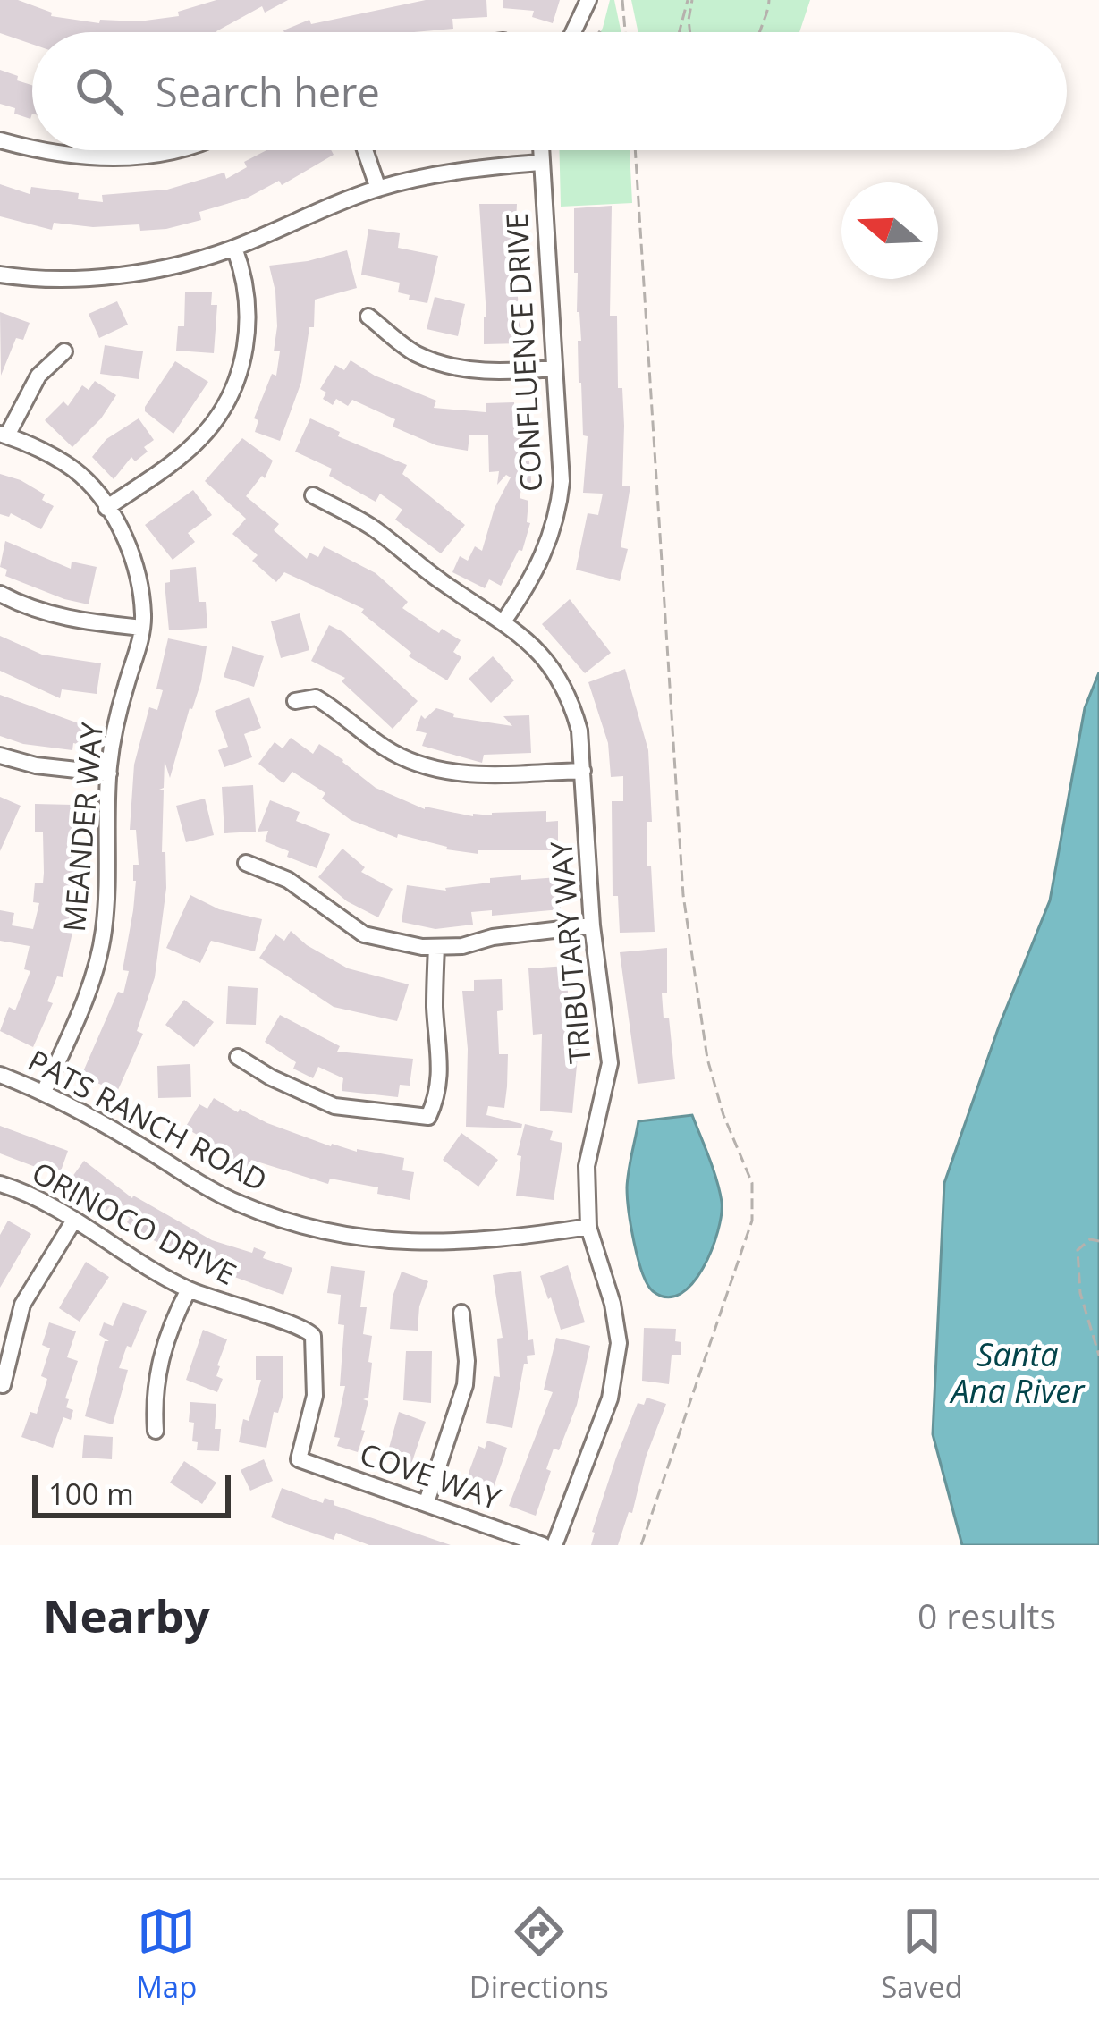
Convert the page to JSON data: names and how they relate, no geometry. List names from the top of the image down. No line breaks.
{"streets":{"street":["CONFLUENCE DRIVE","MEANDER WAY","TRIBUTARY WAY","PATS RANCH ROAD","ORINOCO DRIVE","COVE WAY"]},"crossings":[["CONFLUENCE DRIVE","TRIBUTARY WAY"],["MEANDER WAY","PATS RANCH ROAD"],["TRIBUTARY WAY","PATS RANCH ROAD"],["ORINOCO DRIVE","COVE WAY"]],"water":["Santa Ana River"],"scale_bar":"100 m","north":"left","page":{"search":"Search here","scale":"100 m","heading":["Nearby","0 results"],"nav":["Map","Directions","Saved"]}}
